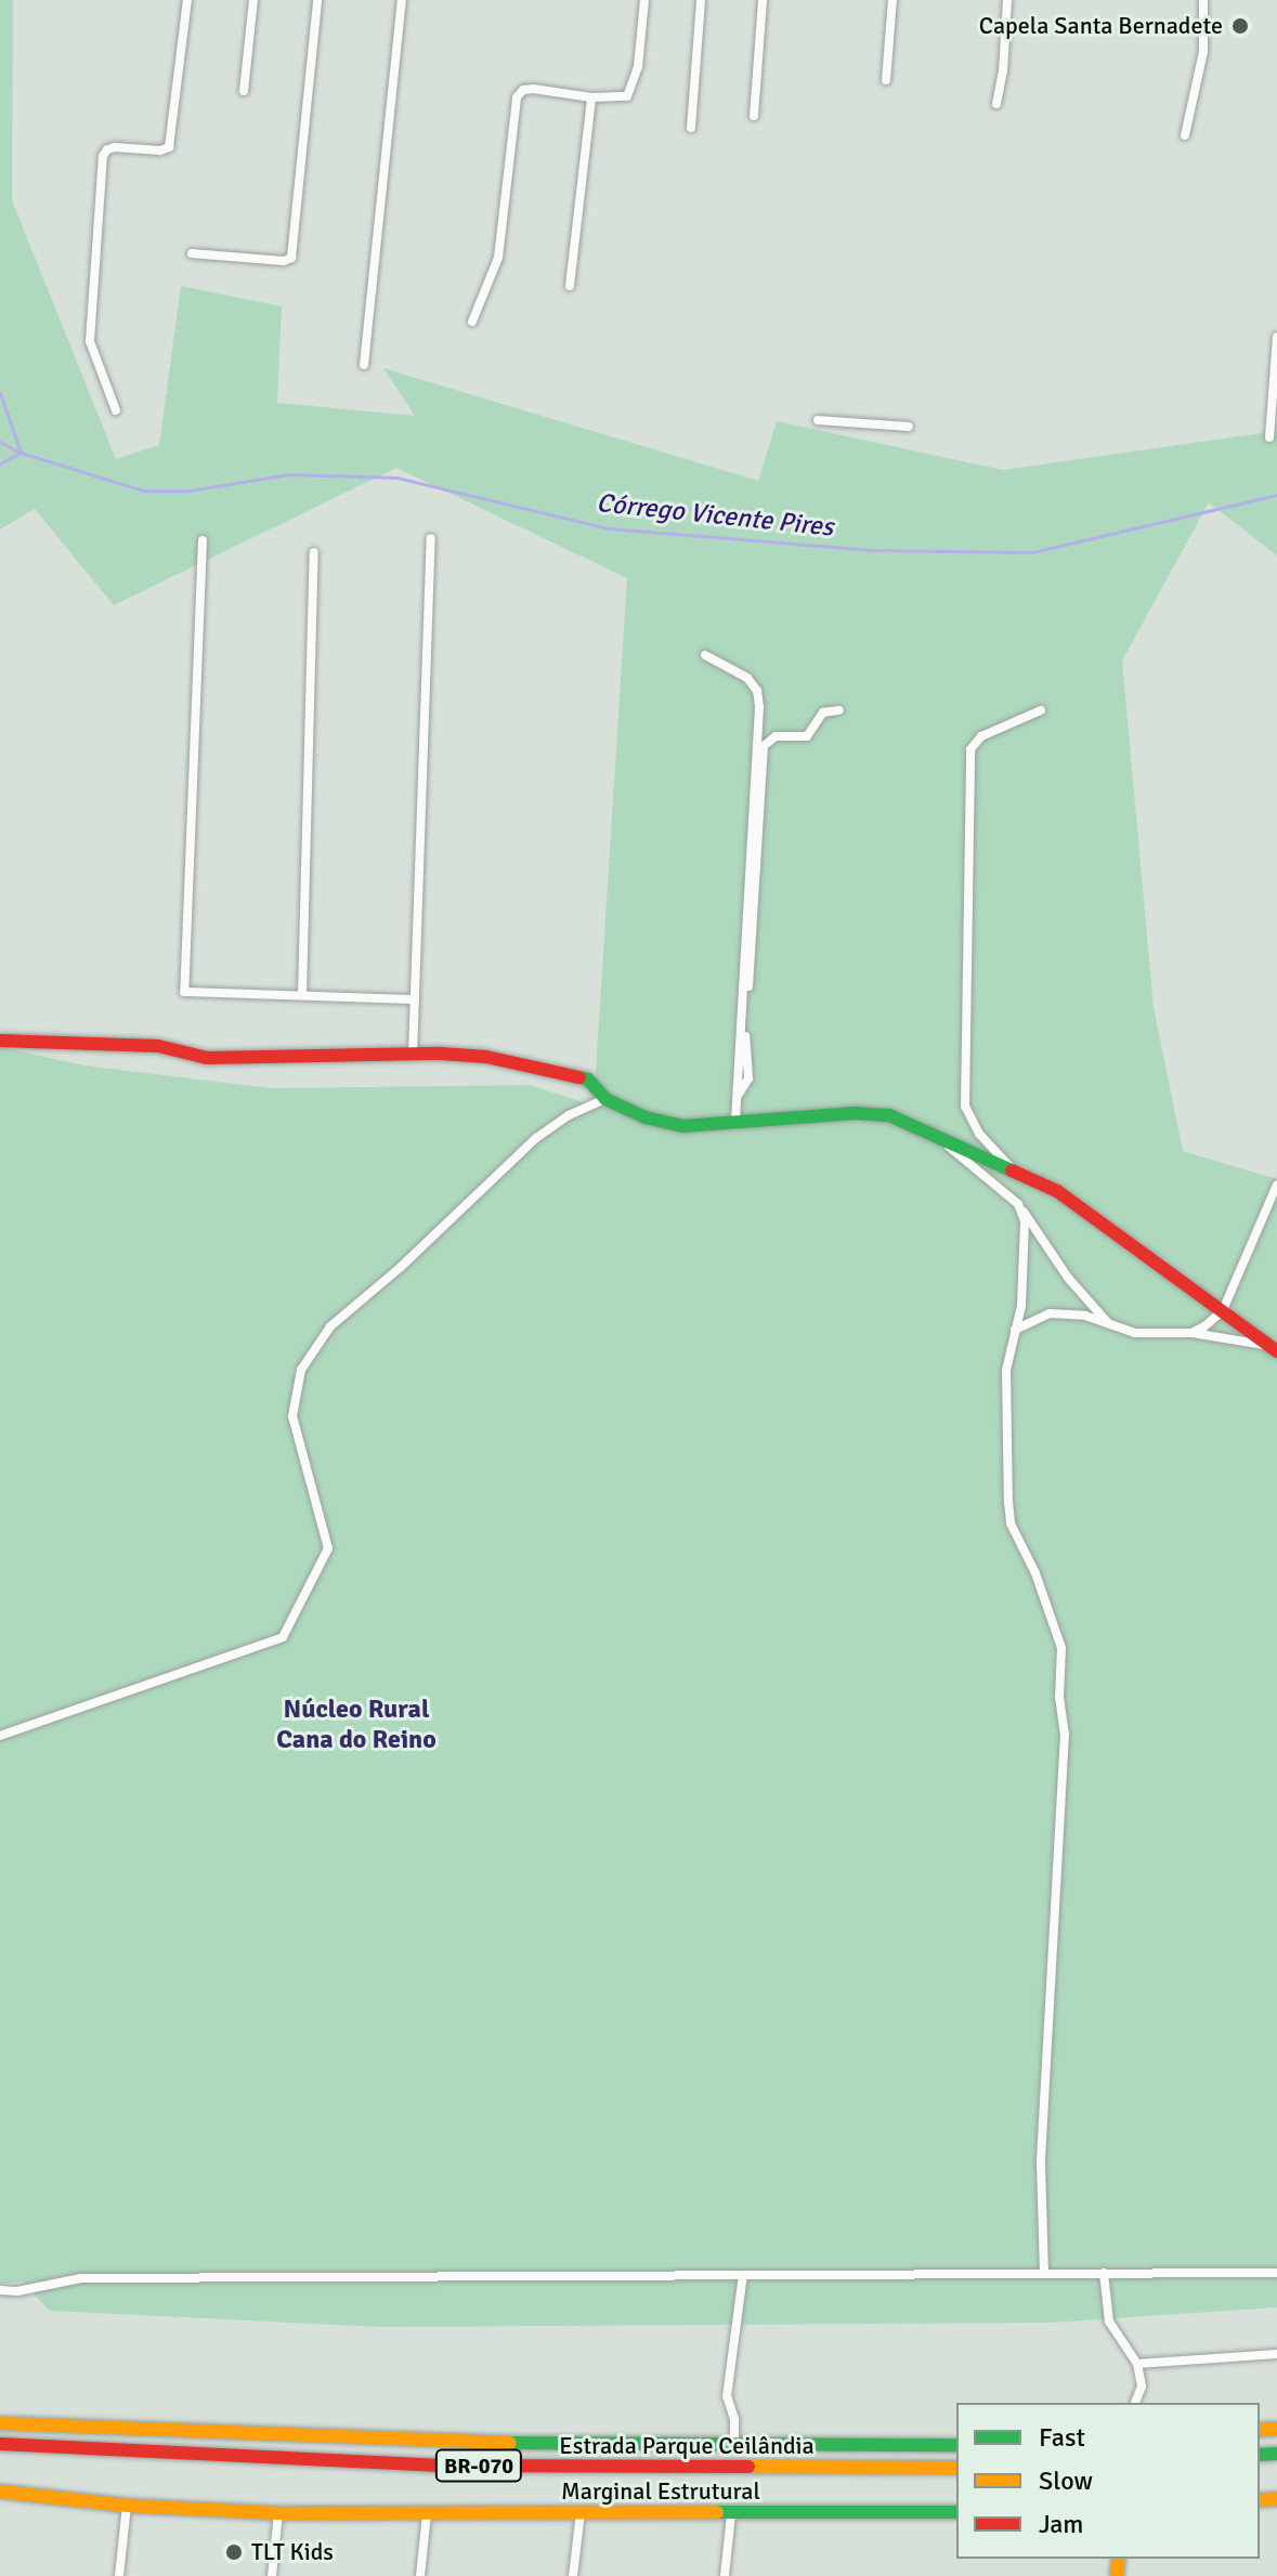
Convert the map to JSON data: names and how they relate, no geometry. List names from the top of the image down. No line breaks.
{"streets":{"main road":["Estrada Parque Ceilândia","BR-070","Marginal Estrutural"]},"districts":["Núcleo Rural Cana do Reino"],"water":["Córrego Vicente Pires"],"places":["Capela Santa Bernadete","TLT Kids"],"legend":["Fast","Slow","Jam"]}
